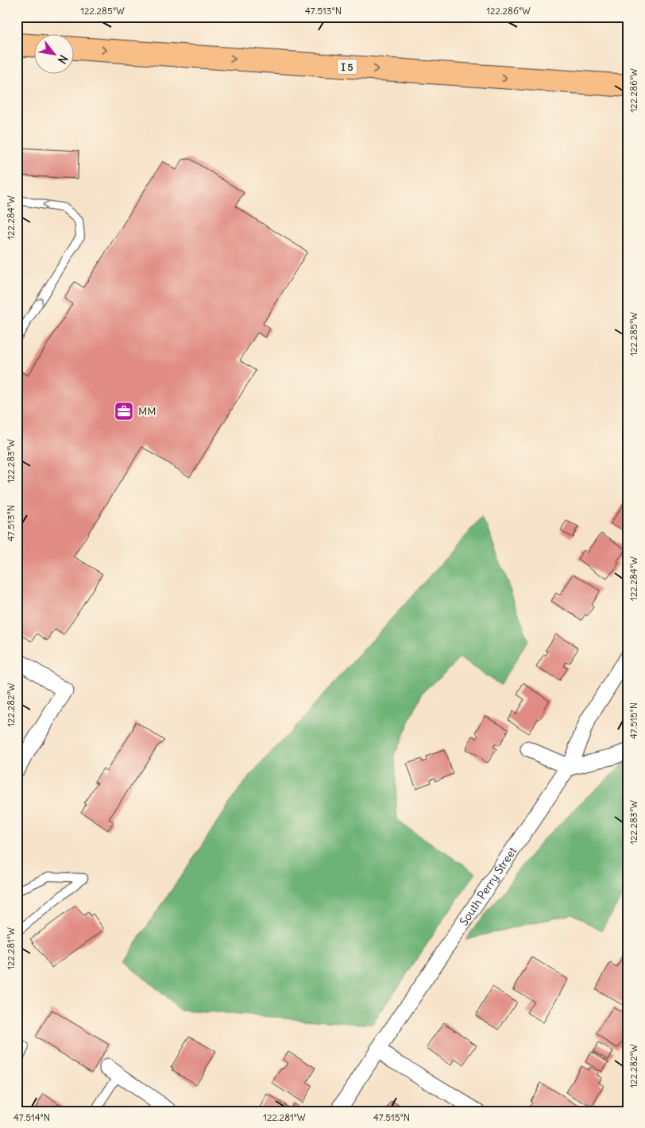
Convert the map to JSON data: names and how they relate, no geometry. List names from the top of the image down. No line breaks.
{"streets":{"highway":["I 5"],"street":["South Perry Street"]},"places":{"office":["MM"]},"north":"bottom right","coordinates":["122.285°W","47.513°N","122.286°W","122.284°W","122.283°W","122.282°W","47.515°N","122.281°W","47.514°N"]}
